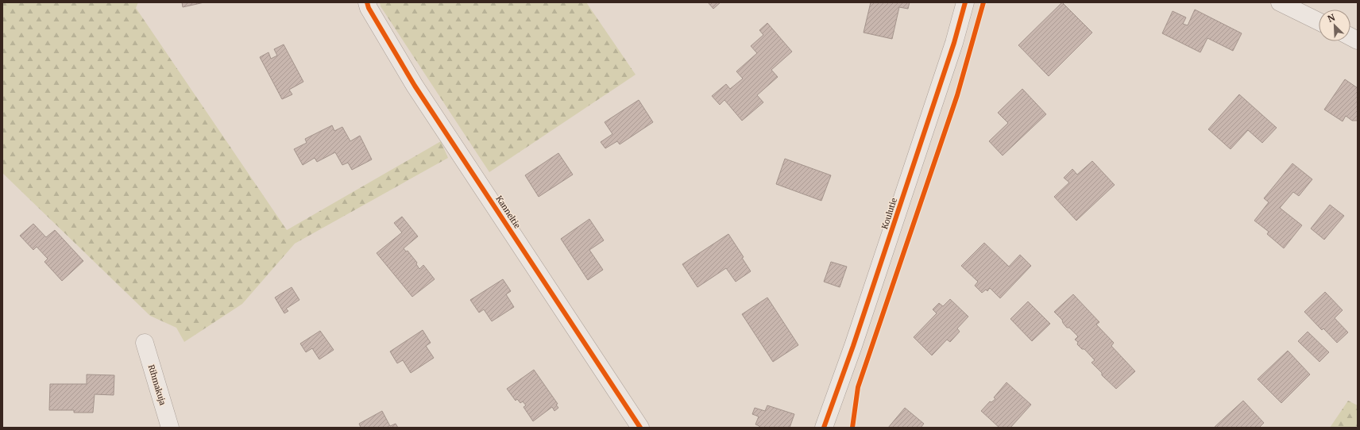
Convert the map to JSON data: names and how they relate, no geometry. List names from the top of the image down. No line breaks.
{"streets":{"street":["Kanneltie","Koulutie","Rihmakuja"]},"north":"top left"}
